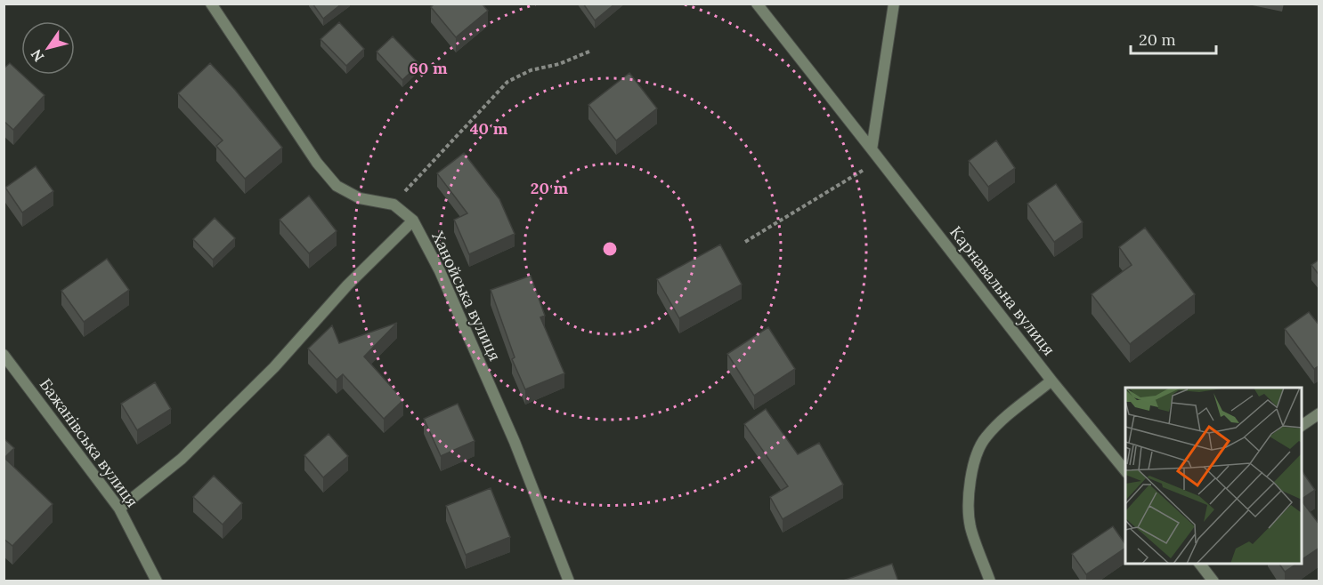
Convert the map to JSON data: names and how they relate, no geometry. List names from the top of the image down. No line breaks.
{"streets":{"street":["Карнавальна вулиця","Ханойська вулиця","Бажанівська вулиця"]},"scale_bar":"20 m","north":"bottom left","rings":["60 m","40 m","20 m"]}
